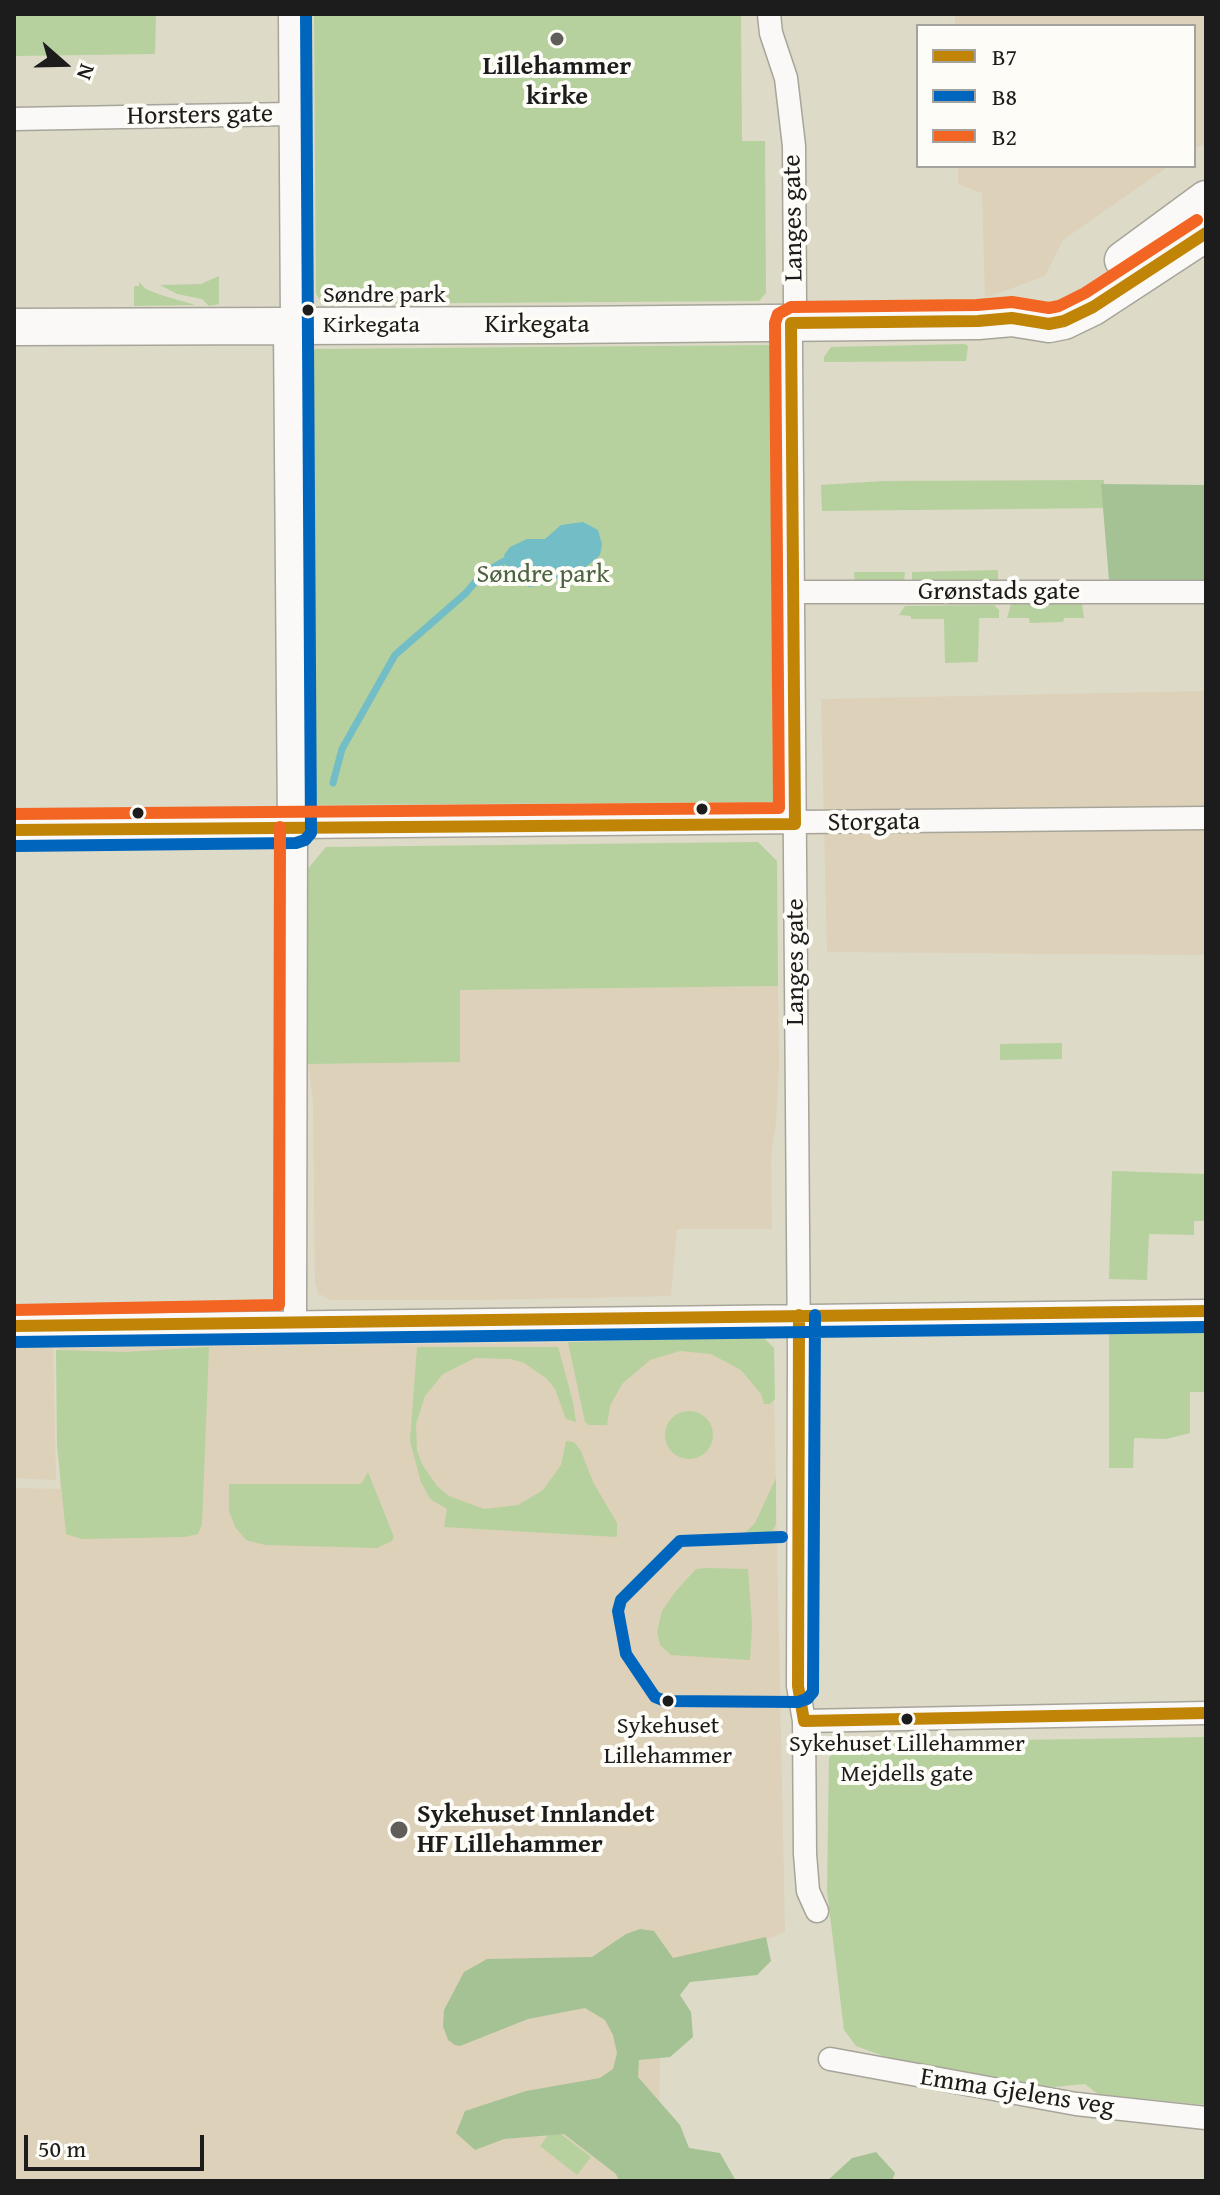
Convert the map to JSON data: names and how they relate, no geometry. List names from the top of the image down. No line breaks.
{"streets":{"main road":["Kirkegata","Storgata"],"street":["Horsters gate","Langes gate","Grønstads gate","Emma Gjelens veg"]},"crossings":[["Langes gate","Kirkegata"],["Langes gate","Grønstads gate"],["Langes gate","Storgata"]],"parks":["Søndre park"],"places":["Lillehammer kirke","Søndre park Kirkegata","Sykehuset Lillehammer","Sykehuset Lillehammer Mejdells gate","Sykehuset Innlandet HF Lillehammer"],"lines":["transit line B8","transit line B2","transit line B7"],"legend":["B7","B8","B2"],"scale_bar":"50 m","north":"right"}
